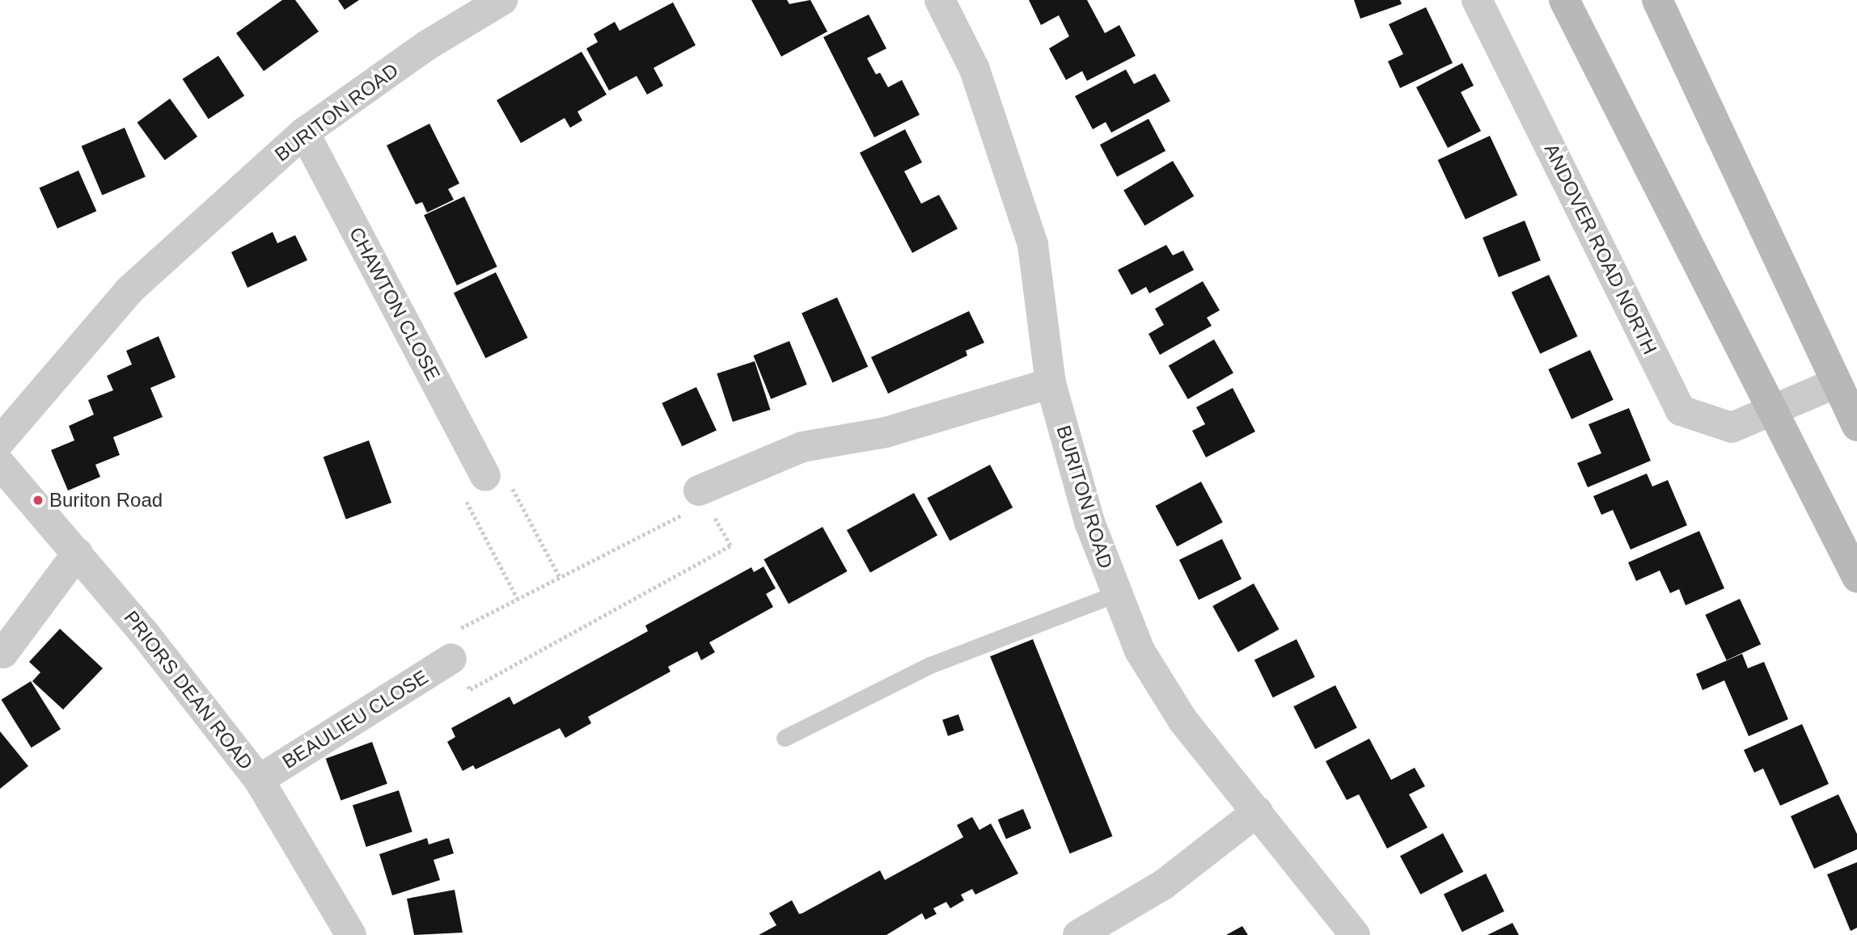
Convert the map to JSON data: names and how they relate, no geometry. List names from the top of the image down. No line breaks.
{"streets":{"street":["BURITON ROAD","ANDOVER ROAD NORTH","CHAWTON CLOSE","PRIORS DEAN ROAD","BEAULIEU CLOSE"]},"crossings":[["BURITON ROAD","CHAWTON CLOSE"],["PRIORS DEAN ROAD","BEAULIEU CLOSE"]],"places":["Buriton Road"]}
